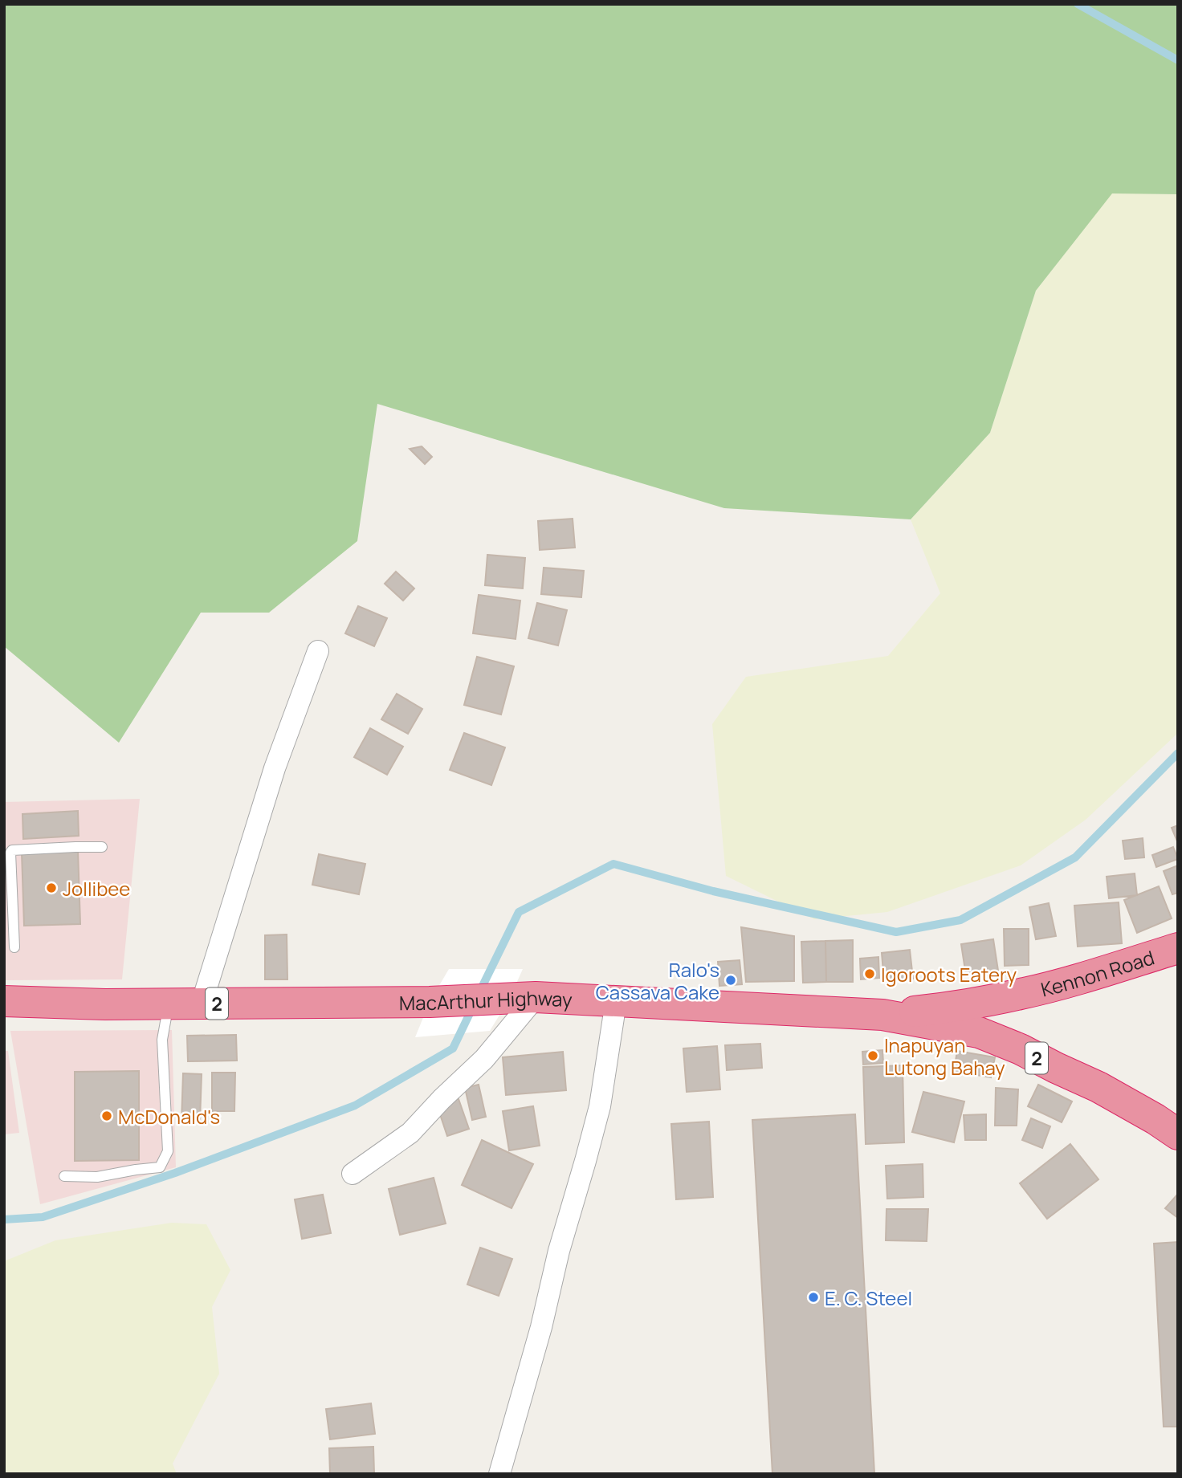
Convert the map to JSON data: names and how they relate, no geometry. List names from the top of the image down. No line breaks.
{"streets":{"highway":["Kennon Road","MacArthur Highway","2"]},"crossings":[["Kennon Road","MacArthur Highway"]],"places":["Jollibee","Igoroots Eatery","Ralo's Cassava Cake","Inapuyan Lutong Bahay","McDonald's","E. C. Steel"]}
